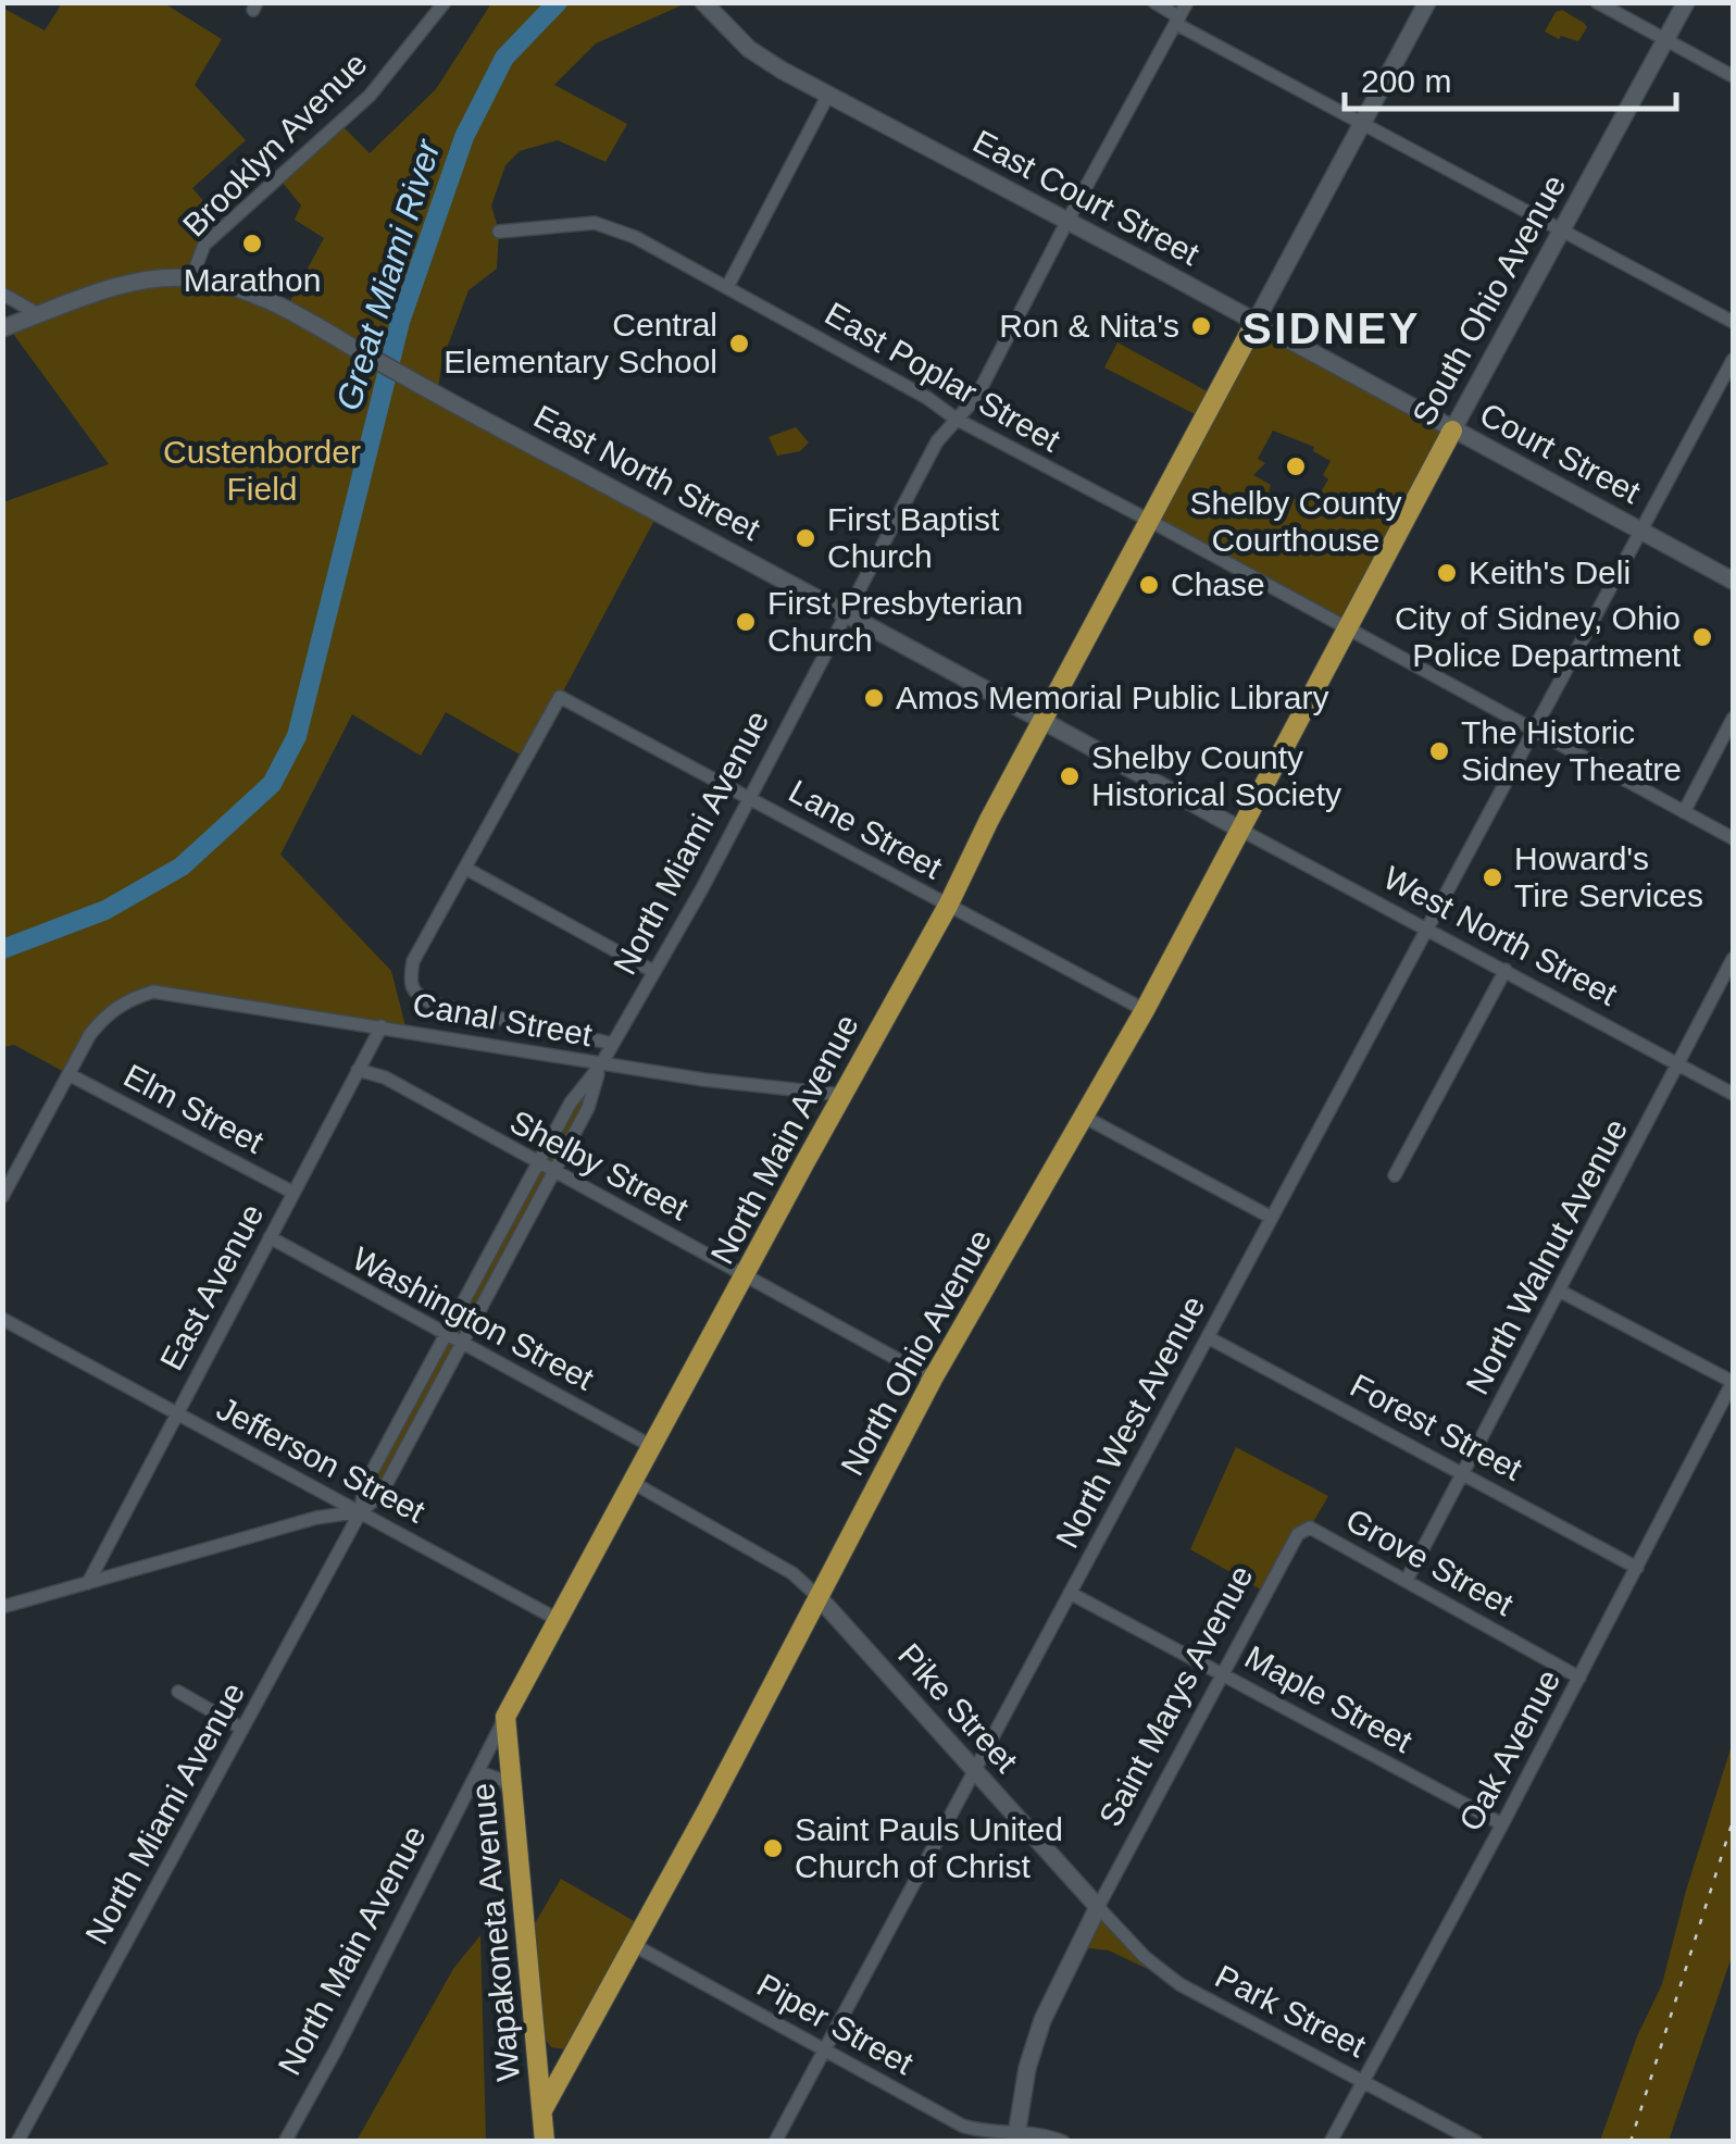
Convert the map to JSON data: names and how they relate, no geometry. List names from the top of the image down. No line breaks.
{"streets":{"main road":["East Court Street","South Ohio Avenue","Court Street","East North Street","North Main Avenue","North Ohio Avenue","Saint Marys Avenue","Pike Street","Wapakoneta Avenue"],"street":["Brooklyn Avenue","East Poplar Street","Lane Street","North Miami Avenue","West North Street","Canal Street","Elm Street","Shelby Street","North Walnut Avenue","East Avenue","Washington Street","North West Avenue","Forest Street","Jefferson Street","Grove Street","Maple Street","Oak Avenue","Park Street","Piper Street"]},"crossings":[["Brooklyn Avenue","East North Street"],["East Court Street","South Ohio Avenue"],["East Court Street","Court Street"],["East Court Street","North Miami Avenue"],["East Court Street","North Main Avenue"],["South Ohio Avenue","East Poplar Street"],["South Ohio Avenue","Court Street"],["South Ohio Avenue","North Ohio Avenue"],["East Poplar Street","North Miami Avenue"],["East Poplar Street","North Main Avenue"],["East Poplar Street","North Ohio Avenue"],["East Poplar Street","North West Avenue"],["Court Street","North West Avenue"],["East North Street","North Miami Avenue"],["East North Street","West North Street"],["East North Street","North Main Avenue"],["East North Street","North Ohio Avenue"],["Lane Street","North Miami Avenue"],["Lane Street","North Main Avenue"],["Lane Street","North Ohio Avenue"],["North Miami Avenue","Canal Street"],["North Miami Avenue","Shelby Street"],["North Miami Avenue","Washington Street"],["North Miami Avenue","Jefferson Street"],["West North Street","North Walnut Avenue"],["West North Street","North Ohio Avenue"],["West North Street","North West Avenue"],["Canal Street","Elm Street"],["Canal Street","North Main Avenue"],["Canal Street","East Avenue"],["Elm Street","East Avenue"],["North Main Avenue","Shelby Street"],["North Main Avenue","Washington Street"],["North Main Avenue","Jefferson Street"],["North Main Avenue","Wapakoneta Avenue"],["Shelby Street","East Avenue"],["Shelby Street","North Ohio Avenue"],["North Walnut Avenue","Forest Street"],["North Walnut Avenue","Grove Street"],["East Avenue","Washington Street"],["East Avenue","Jefferson Street"],["North Ohio Avenue","Pike Street"],["North Ohio Avenue","Wapakoneta Avenue"],["North Ohio Avenue","Piper Street"],["North West Avenue","Forest Street"],["North West Avenue","Maple Street"],["North West Avenue","Pike Street"],["North West Avenue","Piper Street"],["Forest Street","Oak Avenue"],["Grove Street","Saint Marys Avenue"],["Grove Street","Oak Avenue"],["Saint Marys Avenue","Maple Street"],["Saint Marys Avenue","Pike Street"],["Saint Marys Avenue","Park Street"],["Saint Marys Avenue","Piper Street"],["Maple Street","Oak Avenue"],["Pike Street","Park Street"],["Oak Avenue","Park Street"]],"districts":["SIDNEY"],"water":["Great Miami River"],"parks":["Custenborder Field"],"places":["Marathon","Ron & Nita's","Central Elementary School","Shelby County Courthouse","First Baptist Church","Keith's Deli","Chase","First Presbyterian Church","City of Sidney, Ohio Police Department","Amos Memorial Public Library","The Historic Sidney Theatre","Shelby County Historical Society","Howard's Tire Services","Saint Pauls United Church of Christ"],"scale_bar":"200 m"}
